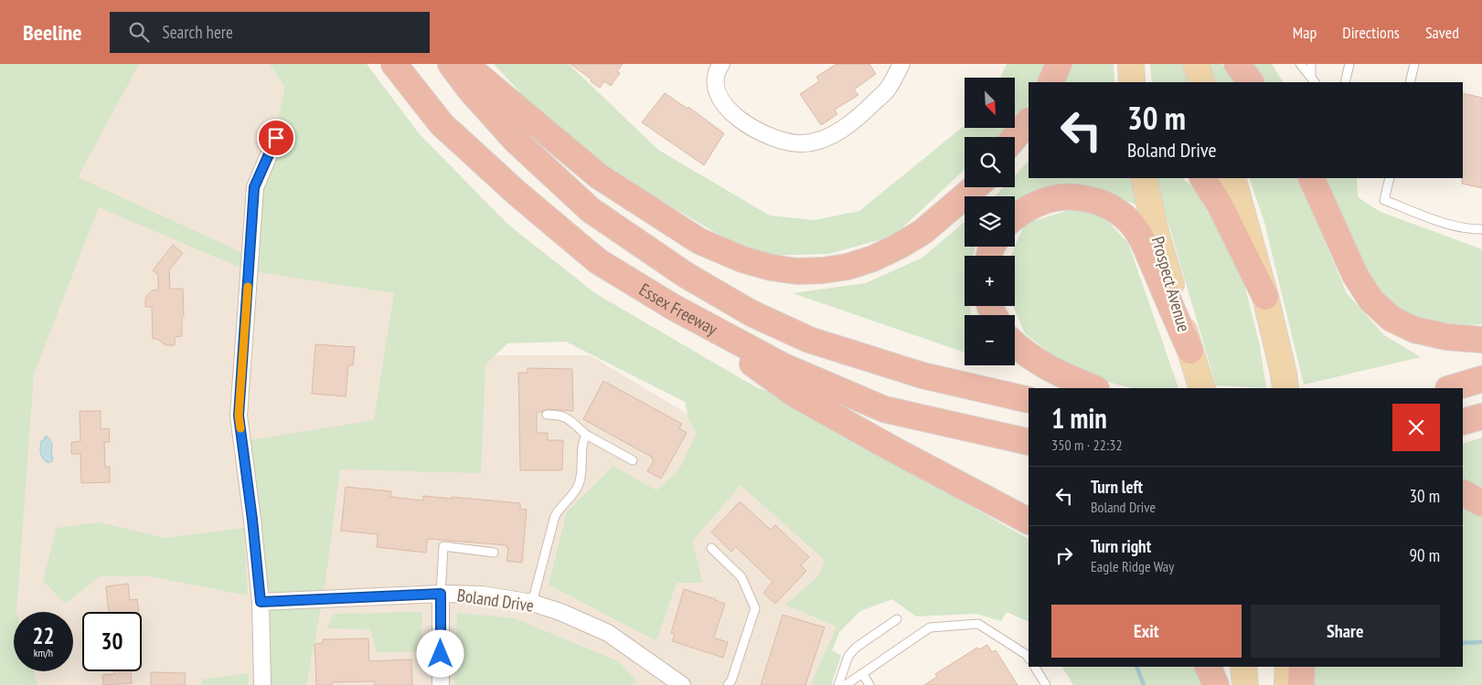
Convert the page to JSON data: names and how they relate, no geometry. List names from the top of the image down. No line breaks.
{"streets":{"highway":["Essex Freeway"],"main road":["Prospect Avenue"],"street":["Boland Drive"]},"north":"bottom right","page":{"header":"Beeline","search":"Search here","nav":["Map","Directions","Saved"],"map_buttons":["+","−"],"turn":["30 m","Boland Drive"],"heading":["1 min","350 m · 22:32"],"list":[{"name":"Turn left","note":"Boland Drive","value":"30 m"},{"name":"Turn right","note":"Eagle Ridge Way","value":"90 m"}],"buttons":["Exit","Share"],"speed":"22 km/h","limit":"30"}}
